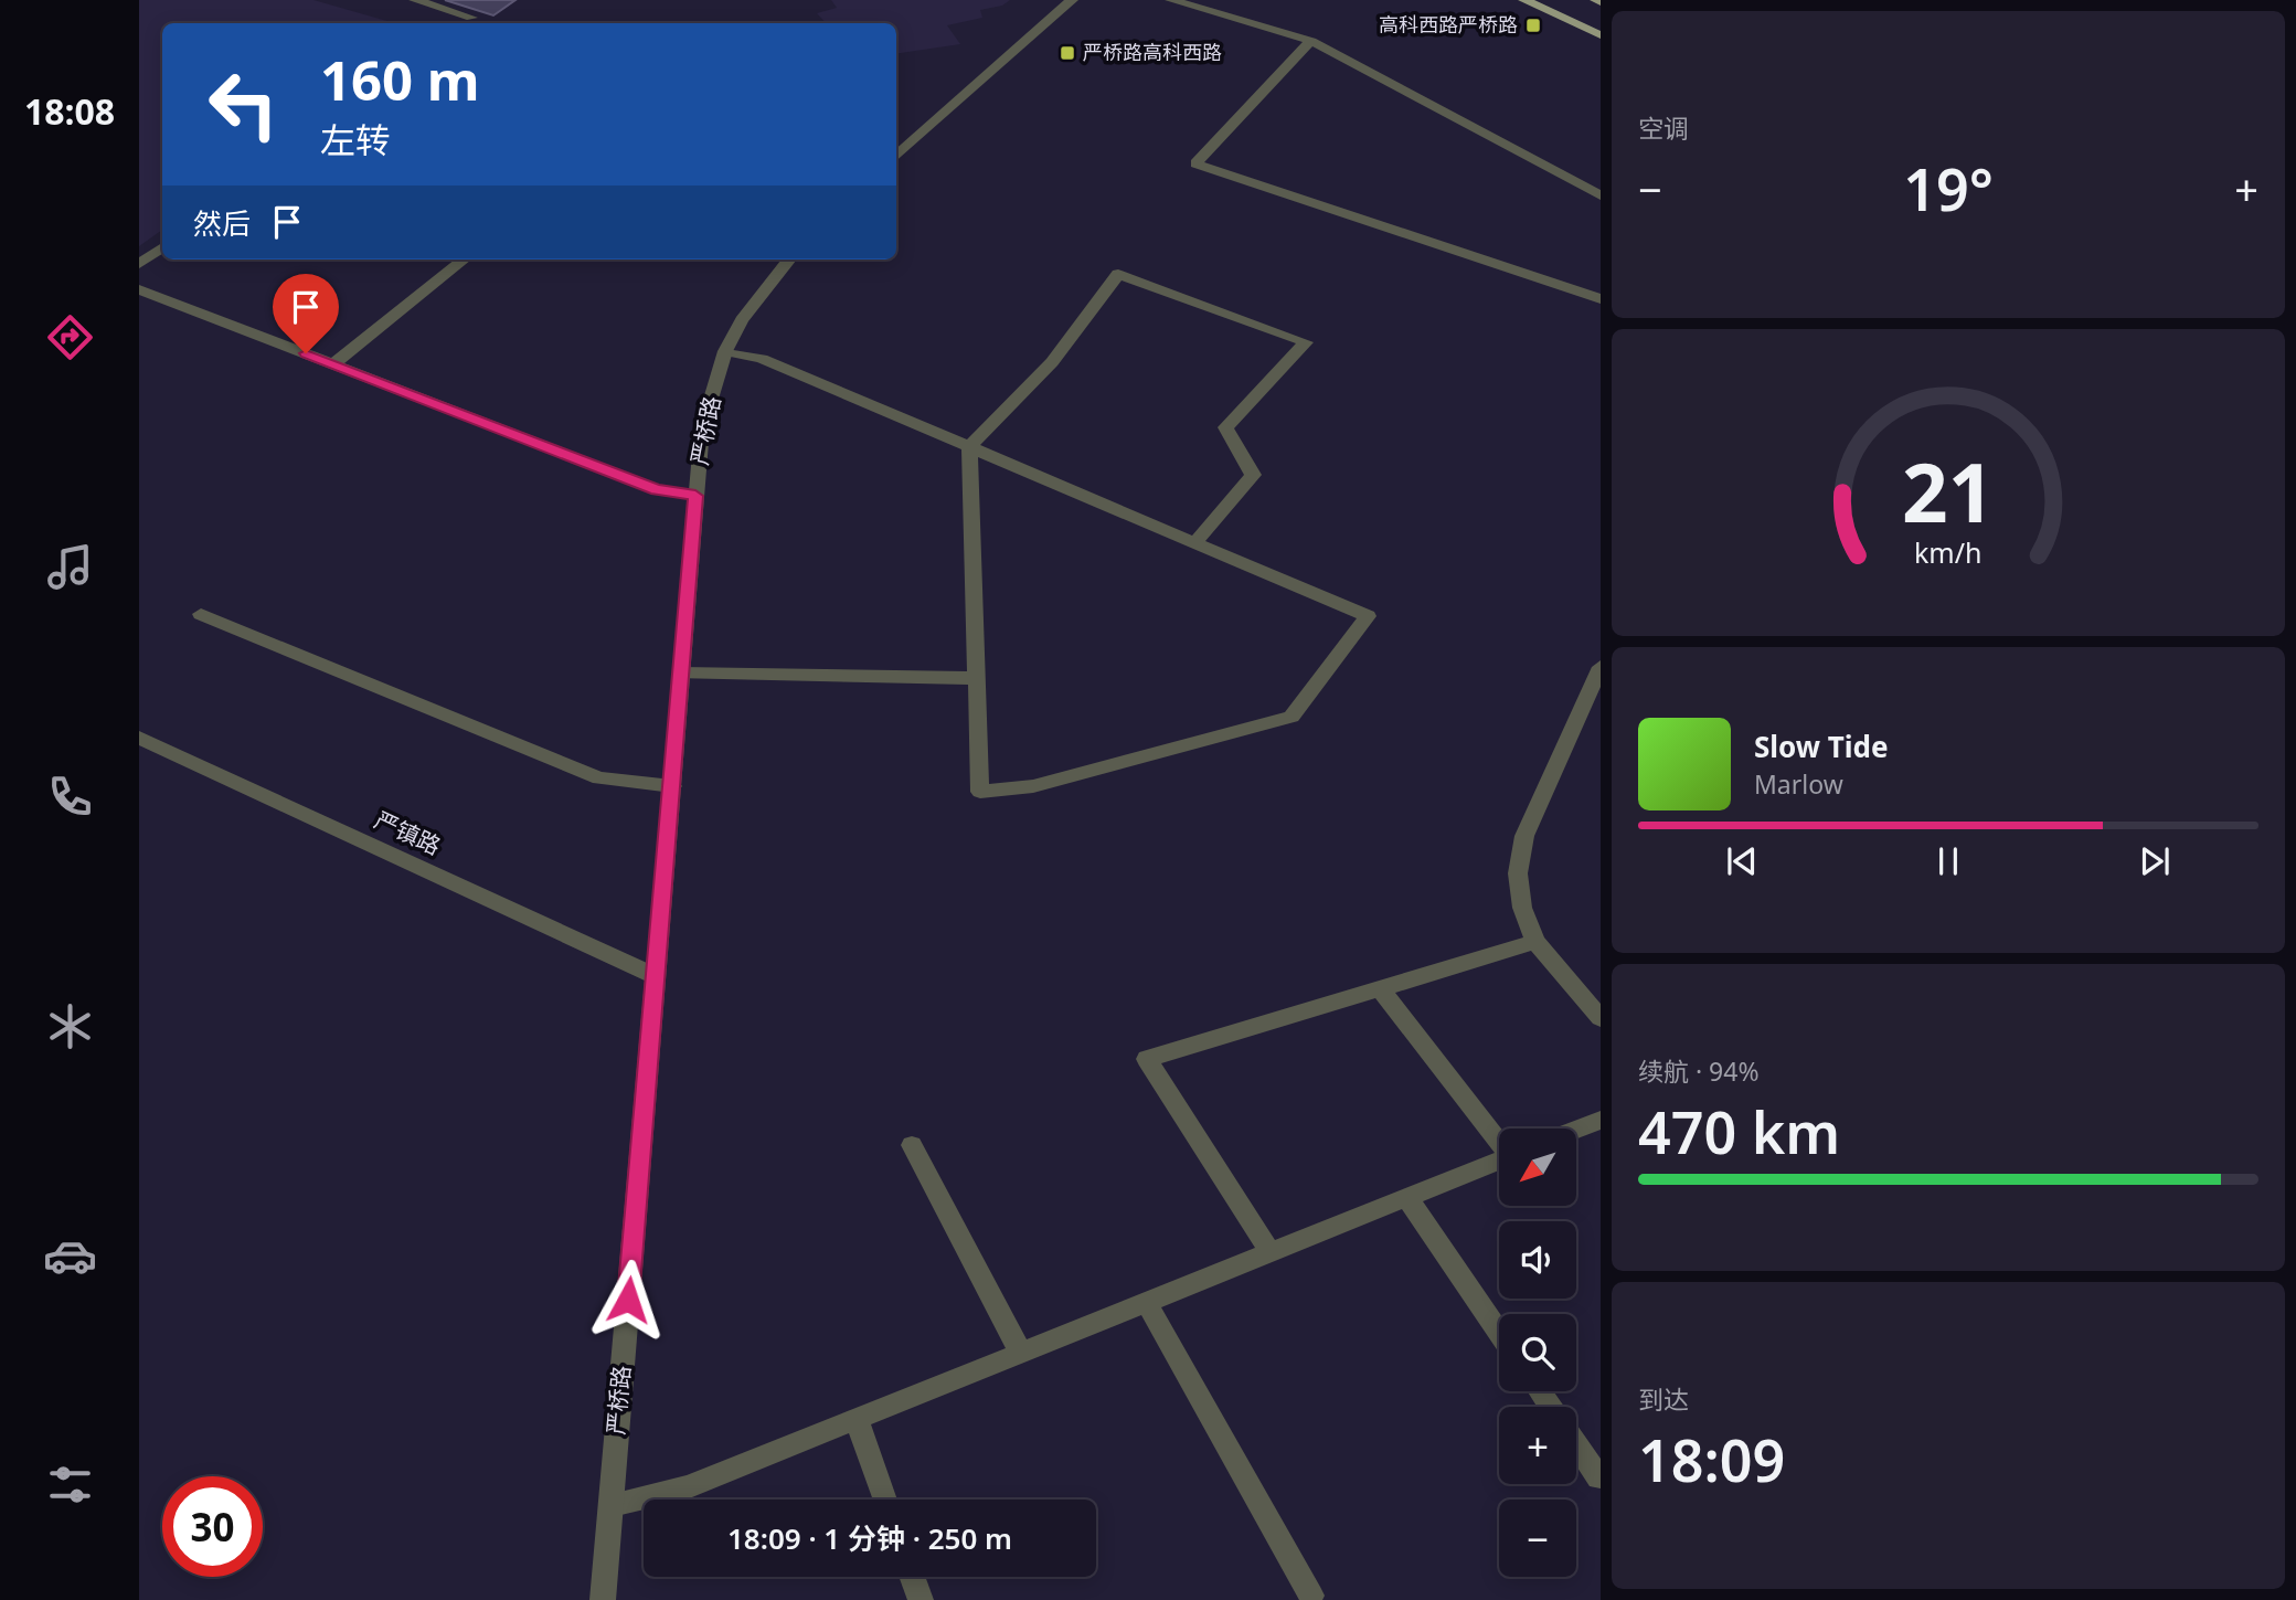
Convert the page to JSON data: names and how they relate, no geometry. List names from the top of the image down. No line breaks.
{"streets":{"street":["严桥路","严镇路"]},"crossings":[["严桥路","严镇路"]],"places":{"transit":["高科西路严桥路","严桥路高科西路"]},"north":"bottom left","page":{"tabs":"18:08","tile":["空调",["续航 · 94%","470 km"],["到达","18:09"]],"turn":["160 m","左转"],"heat":["−","19°","+"],"then":"然后","song":["Slow Tide","Marlow"],"map_buttons":["+","−"],"limit":"30","trip":"18:09 · 1 分钟 · 250 m","gauge":["21","km/h"]}}
